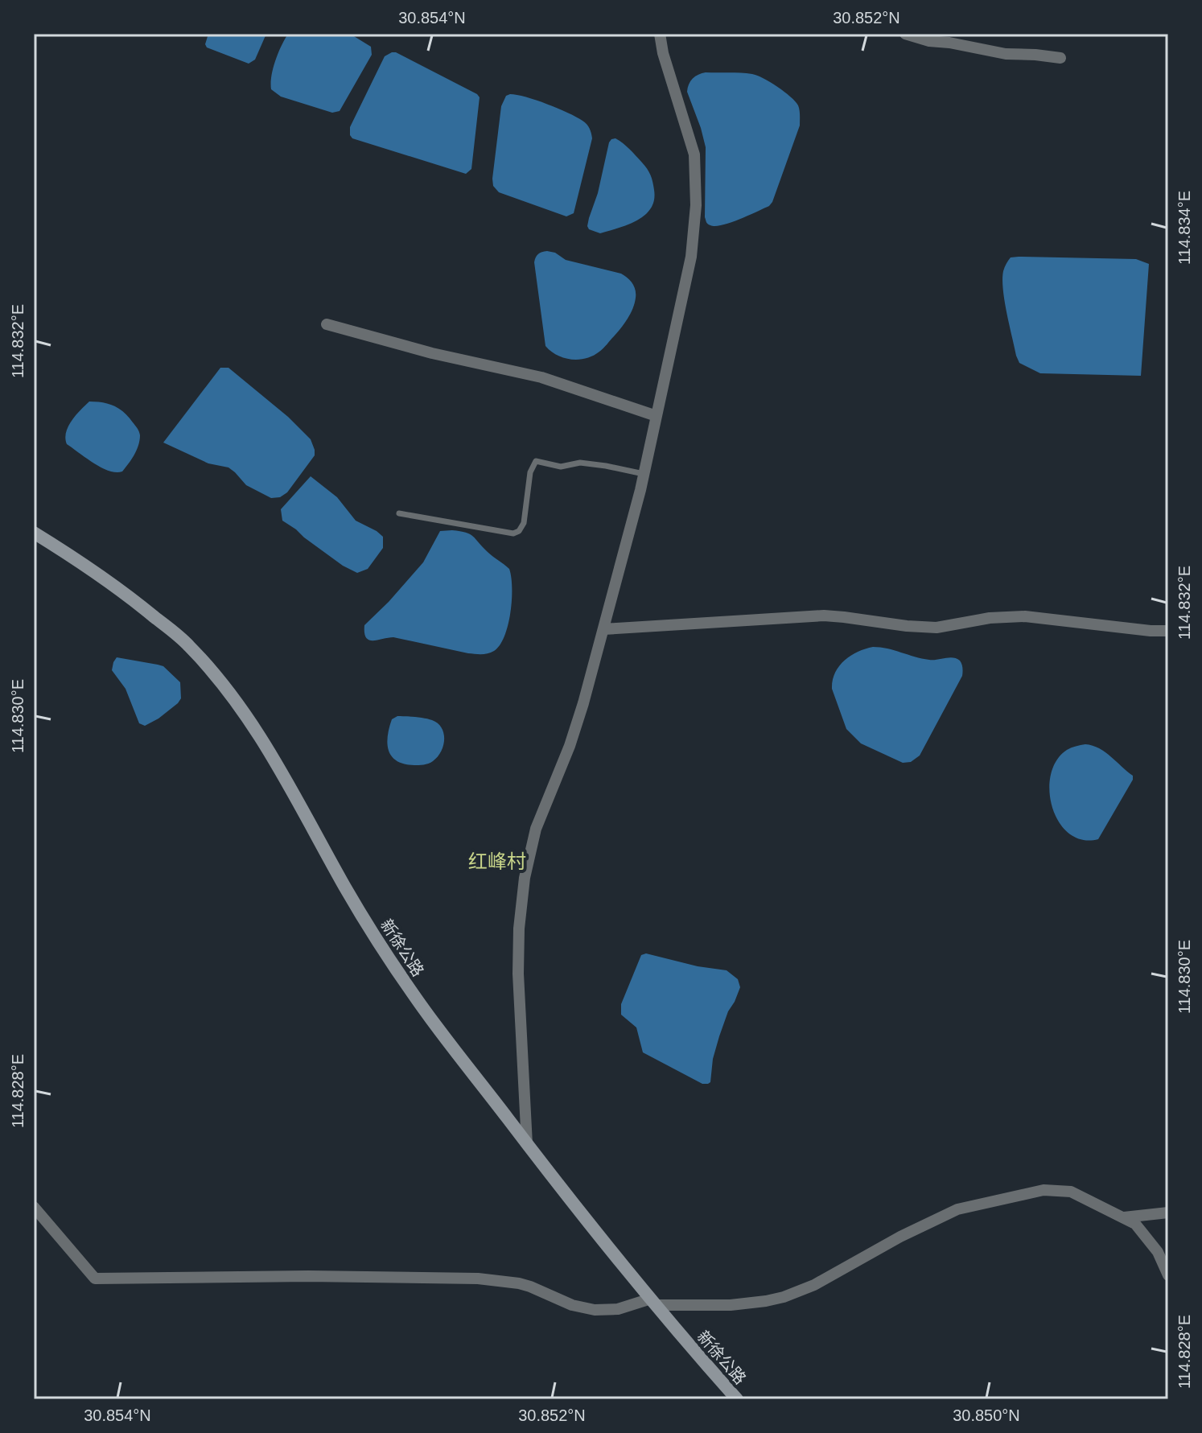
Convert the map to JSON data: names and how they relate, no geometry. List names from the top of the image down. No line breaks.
{"streets":{"main road":["新徐公路"]},"districts":["红峰村"],"coordinates":["30.854°N","30.852°N","114.834°E","114.832°E","114.830°E","114.828°E","30.850°N"]}
